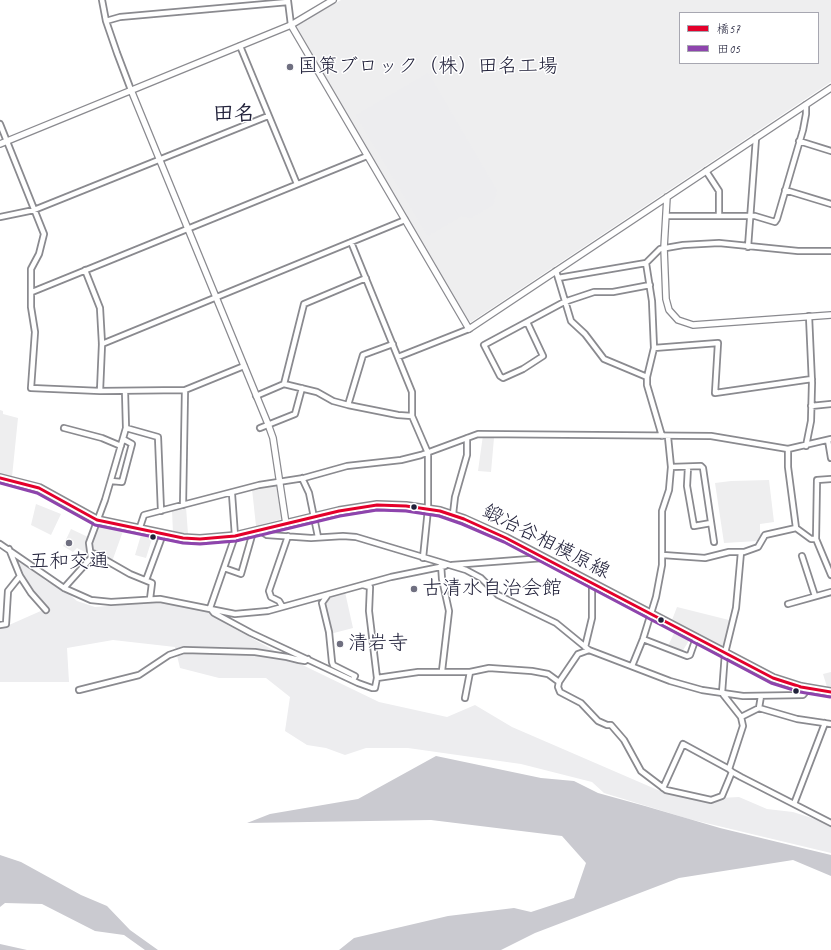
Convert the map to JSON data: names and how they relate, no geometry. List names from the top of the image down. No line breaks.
{"streets":{"main road":["鍛冶谷相模原線"]},"districts":["田名"],"places":["国策ブロック（株）田名工場","五和交通","古清水自治会館","清岩寺"],"lines":["transit line 橋57","transit line 田05"],"legend":["橋57","田05"]}
